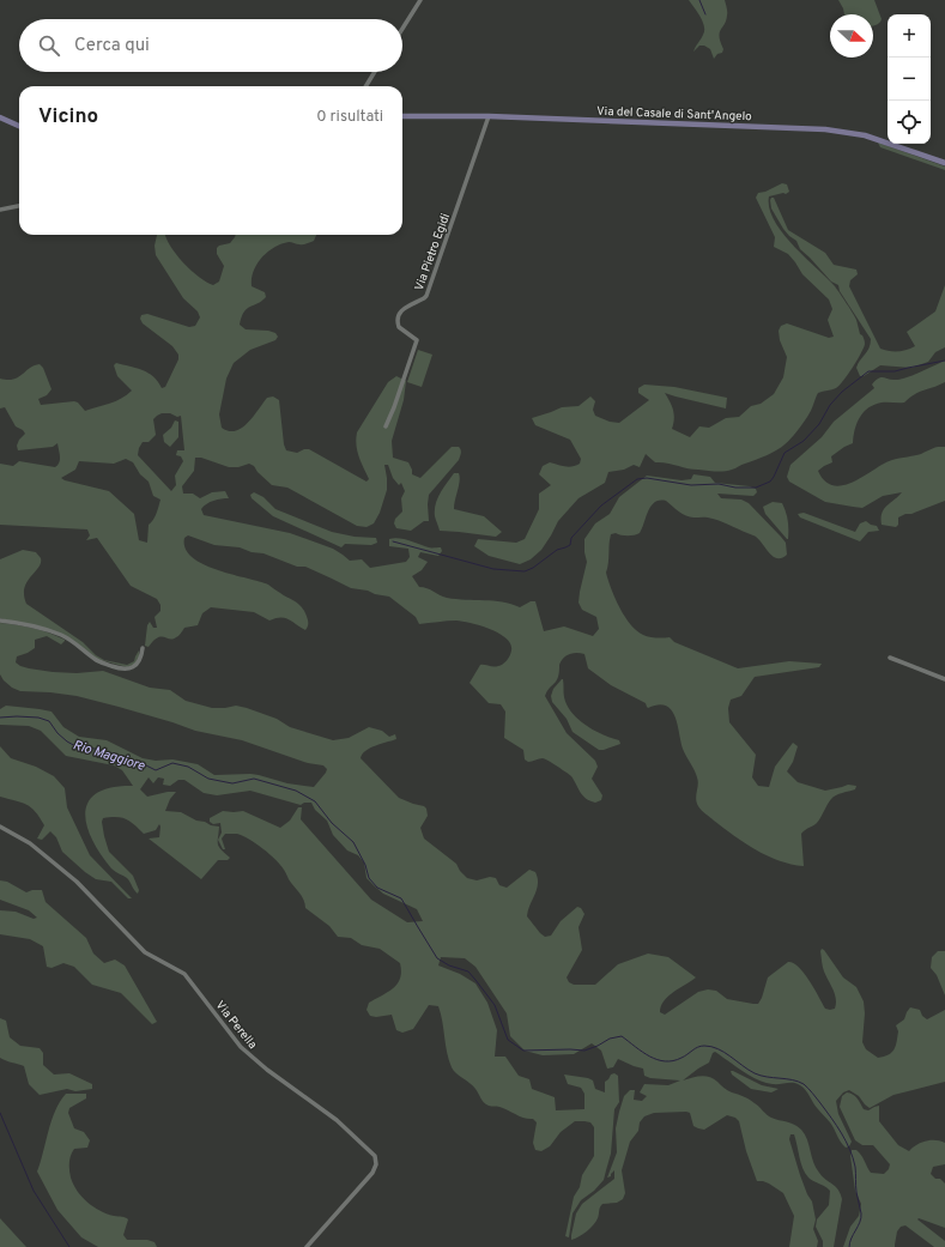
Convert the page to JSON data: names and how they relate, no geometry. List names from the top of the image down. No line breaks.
{"streets":{"main road":["Via del Casale di Sant'Angelo"],"street":["Via Pietro Egidi","Via Perella"]},"crossings":[["Via del Casale di Sant'Angelo","Via Pietro Egidi"]],"water":["Rio Maggiore"],"north":"right","page":{"map_buttons":["+","−"],"search":"Cerca qui","heading":["Vicino","0 risultati"]}}
